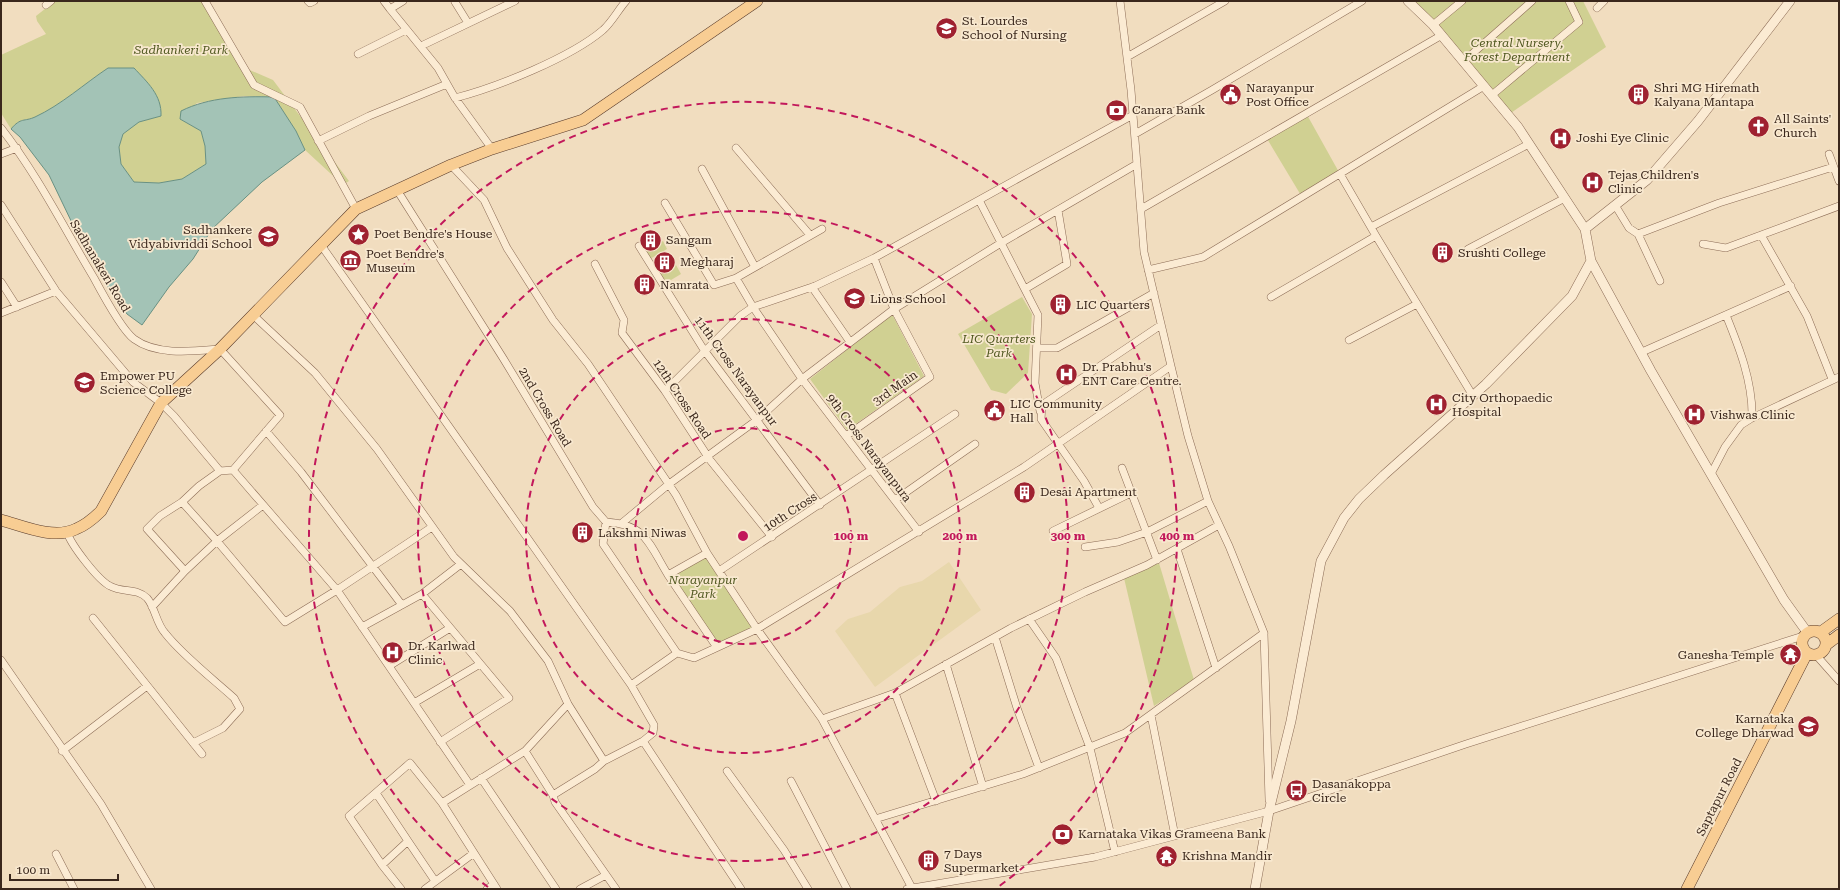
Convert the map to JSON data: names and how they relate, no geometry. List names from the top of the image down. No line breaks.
{"streets":{"main road":["Saptapur Road"],"street":["Sadhanakeri Road","11th Cross Narayanpur","3rd Main","12th Cross Road","2nd Cross Road","9th Cross Narayanpura","10th Cross"]},"crossings":[["11th Cross Narayanpur","10th Cross"],["3rd Main","9th Cross Narayanpura"],["12th Cross Road","10th Cross"],["9th Cross Narayanpura","10th Cross"]],"parks":["Central Nursery, Forest Department","Sadhankeri Park","LIC Quarters Park","Narayanpur Park"],"places":{"school or university":["St. Lourdes School of Nursing","Sadhankere Vidyabivriddi School","Lions School","Empower PU Science College","Karnataka College Dharwad"],"public building":["Narayanpur Post Office","LIC Community Hall"],"building":["Shri MG Hiremath Kalyana Mantapa","Sangam","Srushti College","Megharaj","Namrata","LIC Quarters","Desai Apartment","Lakshmi Niwas","7 Days Supermarket"],"bank":["Canara Bank","Karnataka Vikas Grameena Bank"],"church":["All Saints' Church"],"hospital":["Joshi Eye Clinic","Tejas Children's Clinic","Dr. Prabhu's ENT Care Centre.","City Orthopaedic Hospital","Vishwas Clinic","Dr. Karlwad Clinic"],"place":["Poet Bendre's House"],"museum":["Poet Bendre's Museum"],"temple":["Ganesha Temple","Krishna Mandir"],"bus stop":["Dasanakoppa Circle"]},"scale_bar":"100 m","rings":["100 m","200 m","300 m","400 m"]}
